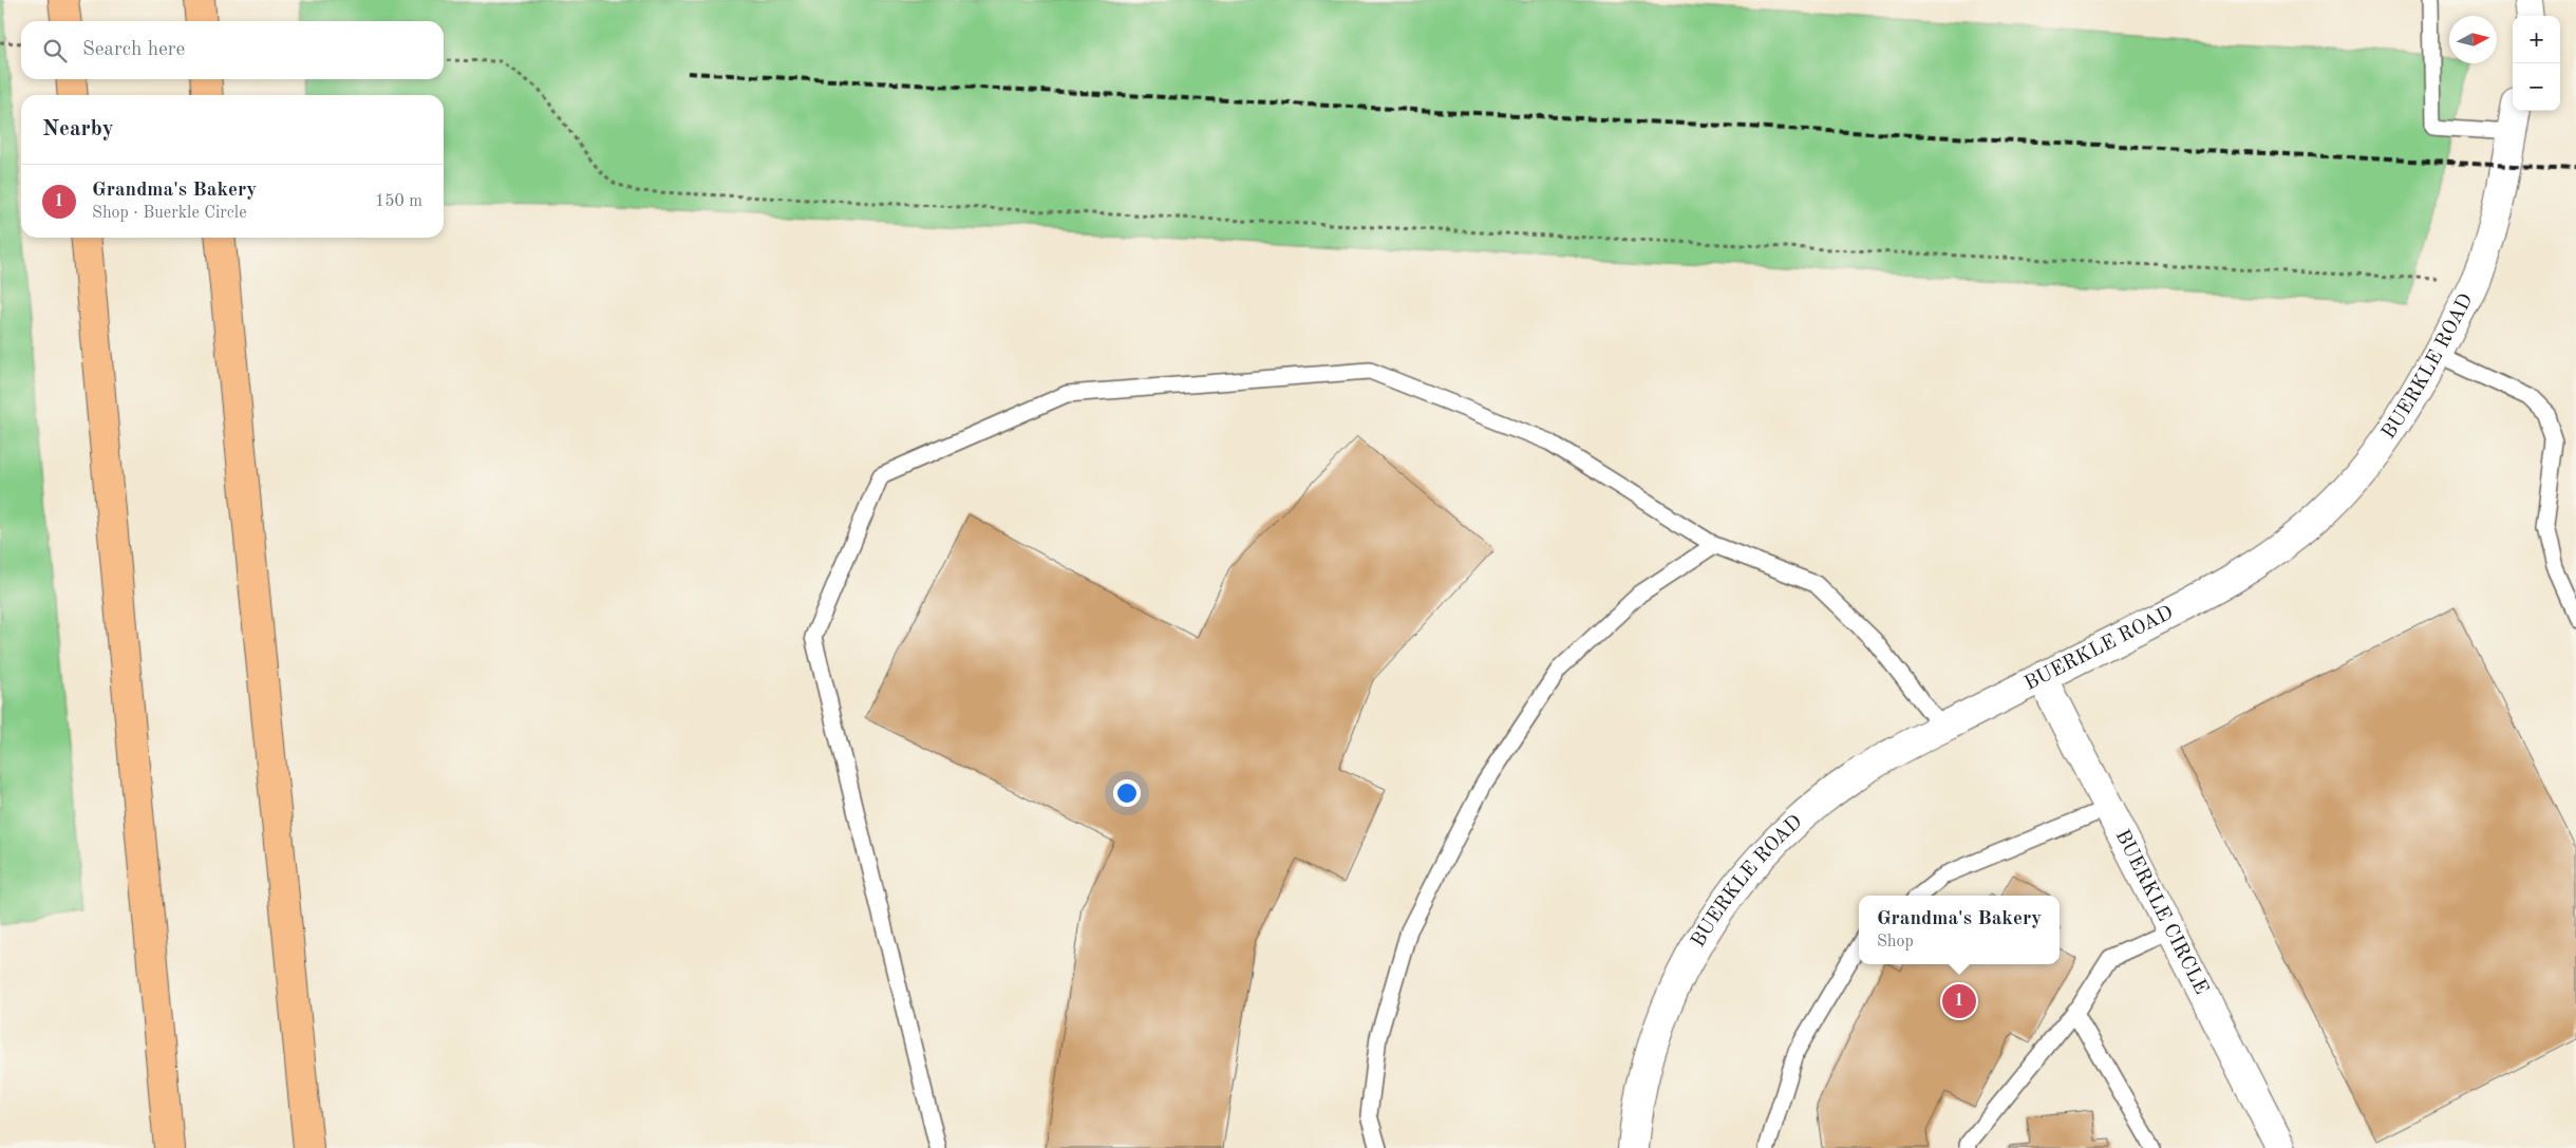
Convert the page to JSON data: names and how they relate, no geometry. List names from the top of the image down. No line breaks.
{"streets":{"street":["BUERKLE ROAD","BUERKLE CIRCLE"]},"crossings":[["BUERKLE ROAD","BUERKLE CIRCLE"]],"north":"right","page":{"map_buttons":["+","−"],"search":"Search here","heading":"Nearby","list":[{"mark":"1","name":"Grandma's Bakery","note":"Shop · Buerkle Circle","value":"150 m"}],"popup":["Grandma's Bakery","Shop"],"pins":"1"}}
